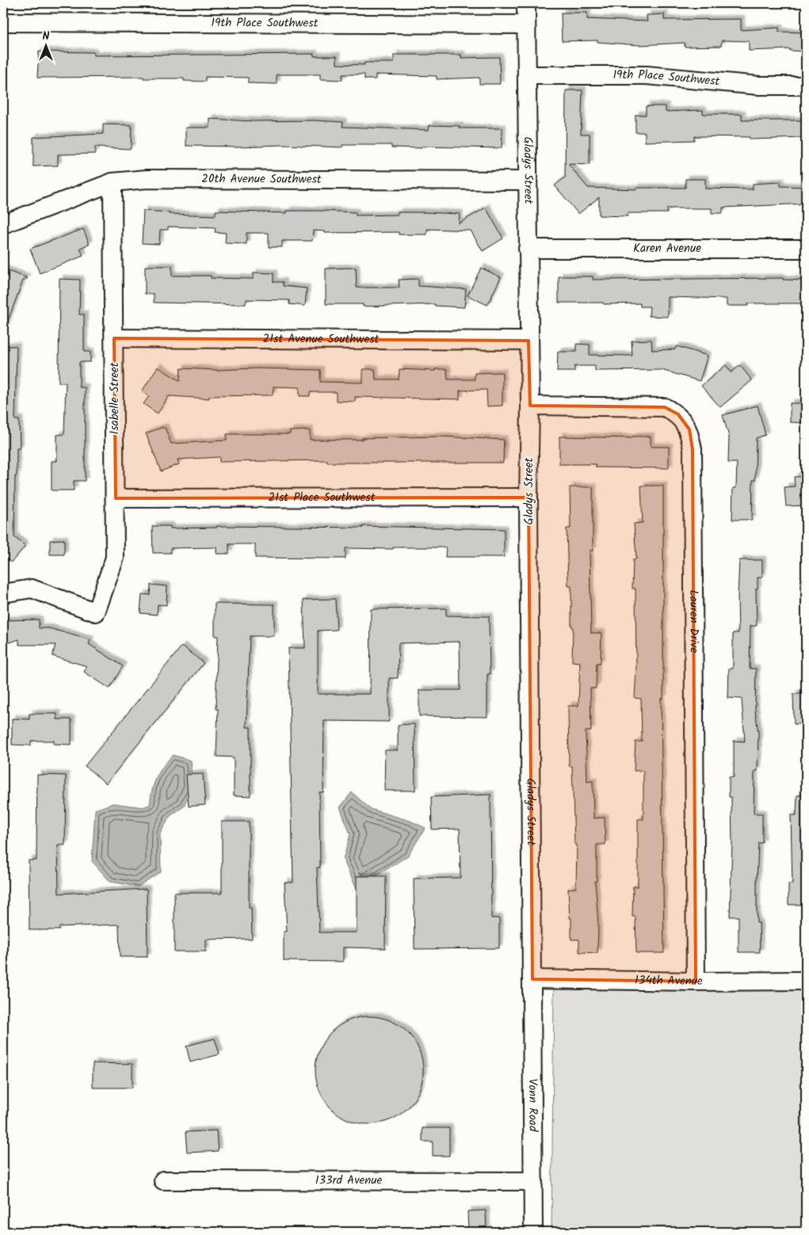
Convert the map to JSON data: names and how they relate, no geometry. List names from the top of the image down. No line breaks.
{"streets":{"street":["19th Place Southwest","Gladys Street","20th Avenue Southwest","Karen Avenue","21st Avenue Southwest","Isabelle Street","21st Place Southwest","Lauren Drive","134th Avenue","Vonn Road","133rd Avenue"]},"crossings":[["19th Place Southwest","Gladys Street"],["Gladys Street","20th Avenue Southwest"],["Gladys Street","Karen Avenue"],["Gladys Street","21st Avenue Southwest"],["Gladys Street","21st Place Southwest"],["Gladys Street","Lauren Drive"],["Gladys Street","134th Avenue"],["Gladys Street","Vonn Road"],["20th Avenue Southwest","Isabelle Street"],["21st Avenue Southwest","Isabelle Street"],["Isabelle Street","21st Place Southwest"],["Lauren Drive","134th Avenue"],["134th Avenue","Vonn Road"],["Vonn Road","133rd Avenue"]],"north":"top"}
